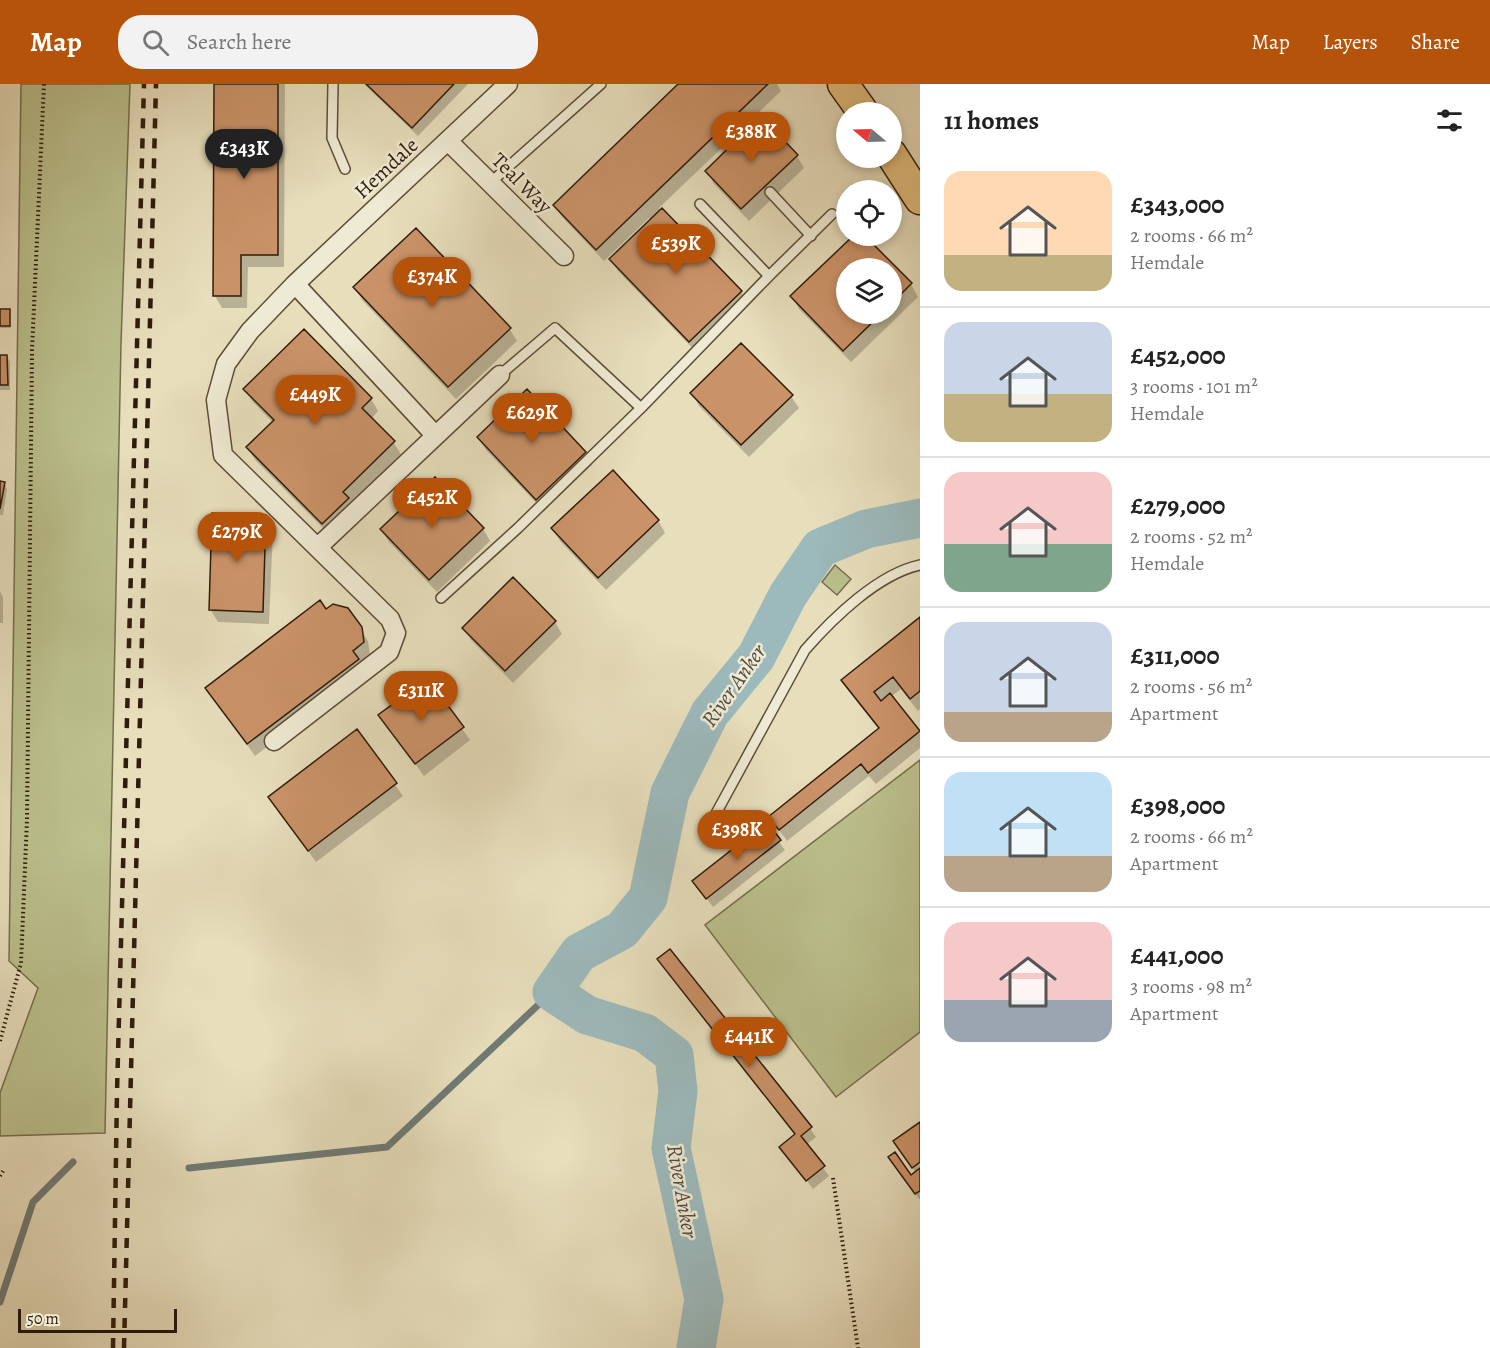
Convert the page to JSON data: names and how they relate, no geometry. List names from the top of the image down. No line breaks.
{"streets":{"street":["Hemdale","Teal Way"]},"crossings":[["Hemdale","Teal Way"]],"water":["River Anker"],"scale_bar":"50 m","north":"left","page":{"header":"Map","search":"Search here","nav":["Map","Layers","Share"],"heading":"11 homes","price":["£388K","£343K","£539K","£374K","£449K","£629K","£452K","£279K","£311K","£398K","£441K"],"list":[{"name":"£343,000","note":"2 rooms · 66 m² · Hemdale"},{"name":"£452,000","note":"3 rooms · 101 m² · Hemdale"},{"name":"£279,000","note":"2 rooms · 52 m² · Hemdale"},{"name":"£311,000","note":"2 rooms · 56 m² · Apartment"},{"name":"£398,000","note":"2 rooms · 66 m² · Apartment"},{"name":"£441,000","note":"3 rooms · 98 m² · Apartment"}],"scale":"50 m"}}
